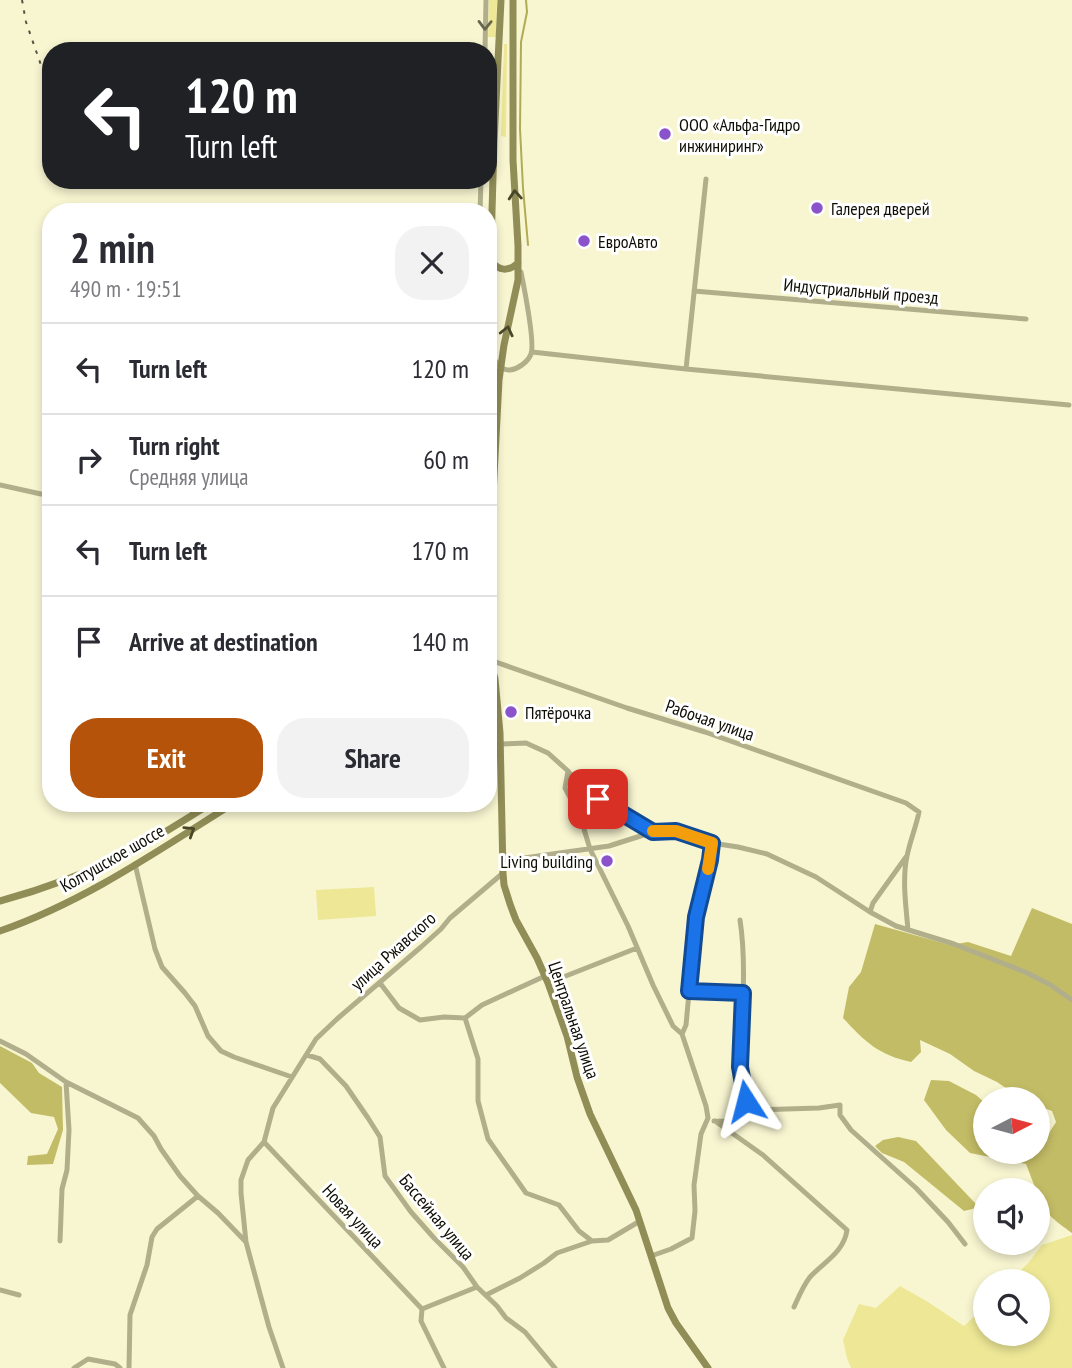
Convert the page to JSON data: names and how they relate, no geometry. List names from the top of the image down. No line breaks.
{"streets":{"main road":["Колтушское шоссе","Центральная улица"],"street":["Индустриальный проезд","Рабочая улица","улица Ржавского","Новая улица","Бассейная улица"]},"crossings":[["улица Ржавского","Центральная улица"],["улица Ржавского","Новая улица"],["улица Ржавского","Бассейная улица"]],"places":["ООО «Альфа-Гидро инжиниринг»","Галерея дверей","ЕвроАвто","Пятёрочка","Living building"],"north":"right","page":{"turn":["120 m","Turn left"],"heading":["2 min","490 m · 19:51"],"list":[{"name":"Turn left","value":"120 m"},{"name":"Turn right","note":"Средняя улица","value":"60 m"},{"name":"Turn left","value":"170 m"},{"name":"Arrive at destination","value":"140 m"}],"buttons":["Exit","Share"]}}
